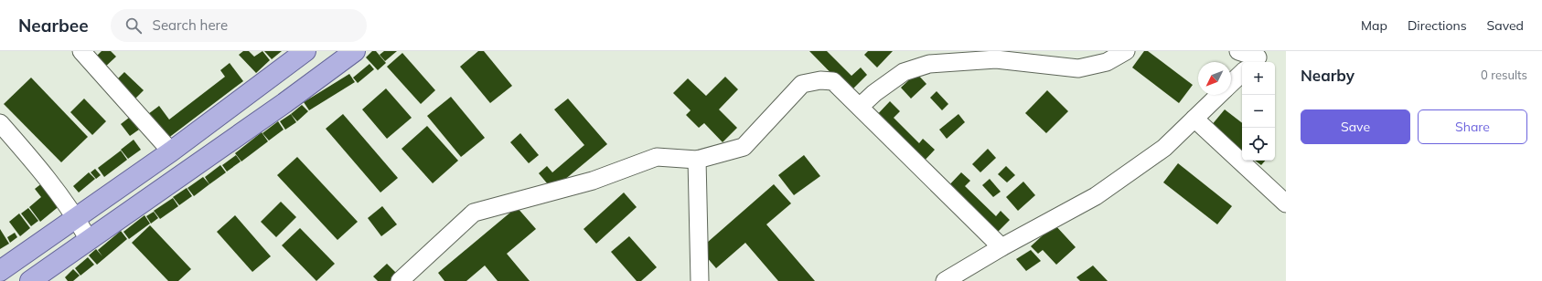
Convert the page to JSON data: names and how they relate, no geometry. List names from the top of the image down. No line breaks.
{"north":"bottom left","page":{"header":"Nearbee","search":"Search here","nav":["Map","Directions","Saved"],"heading":["Nearby","0 results"],"map_buttons":["+","−"],"buttons":["Save","Share"]}}
